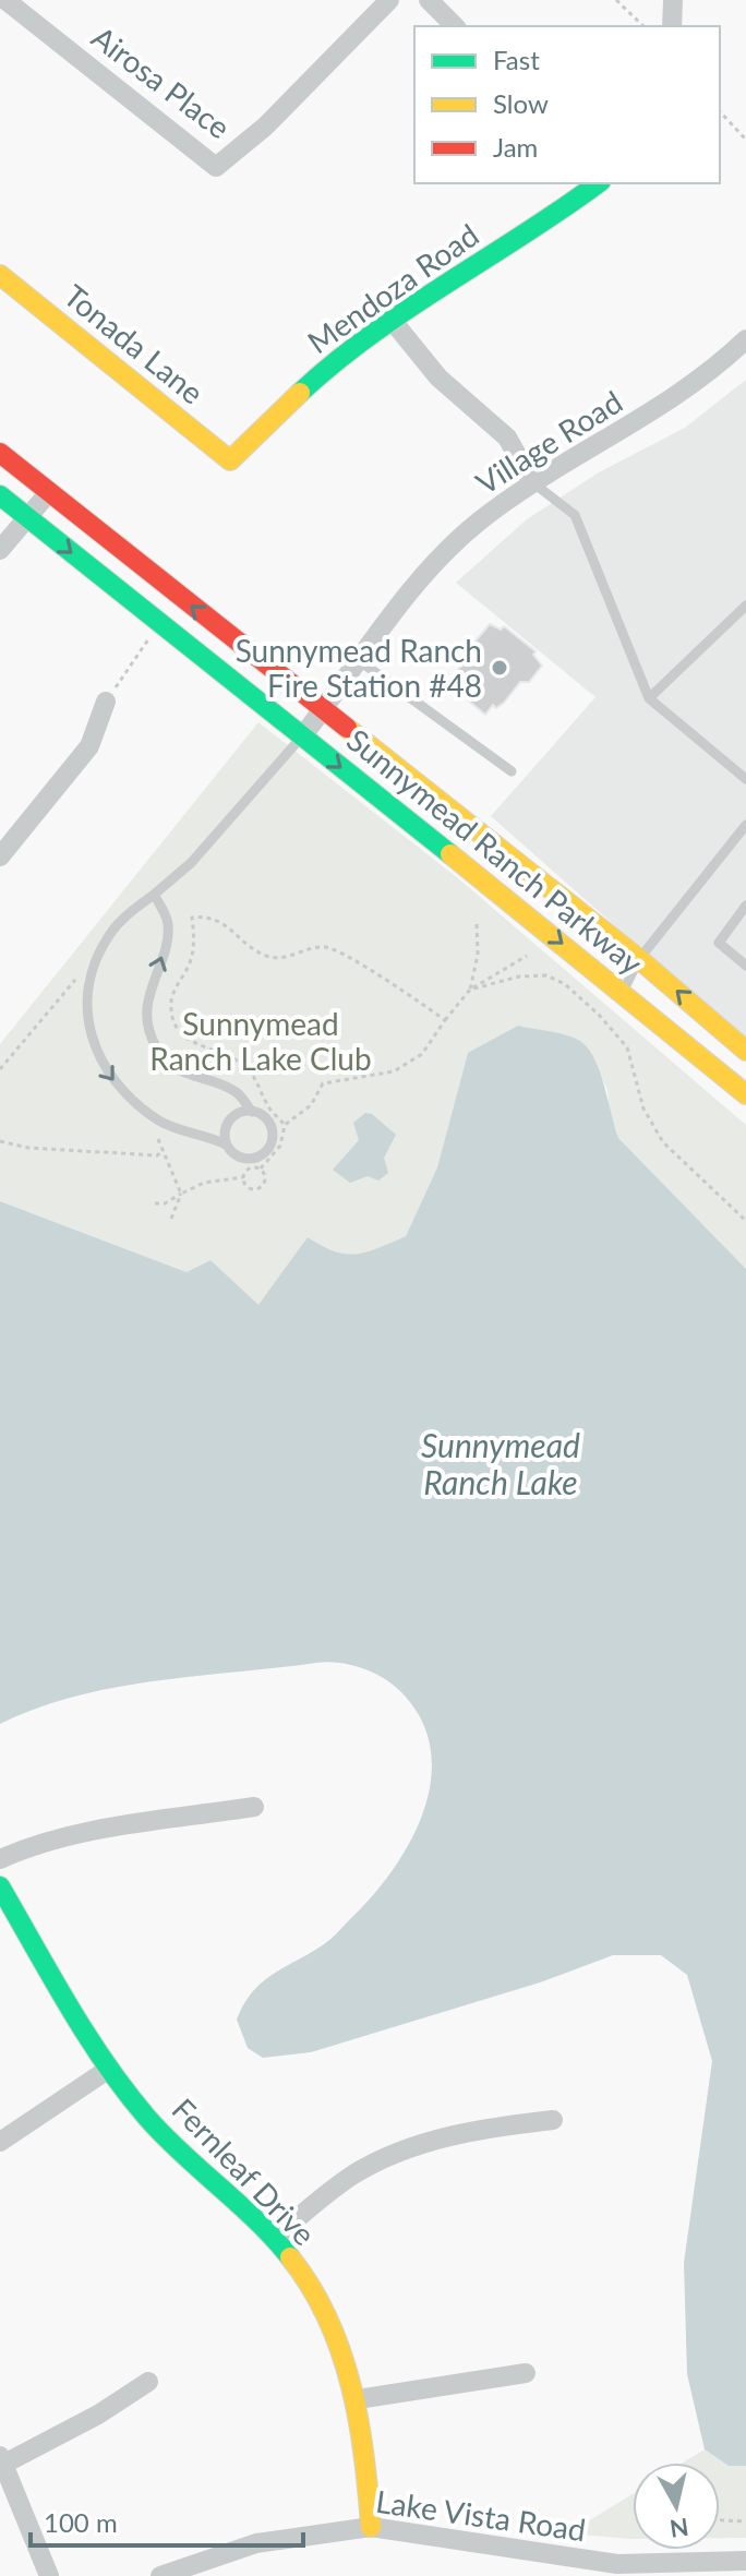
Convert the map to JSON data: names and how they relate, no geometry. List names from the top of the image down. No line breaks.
{"streets":{"main road":["Mendoza Road","Tonada Lane","Sunnymead Ranch Parkway","Fernleaf Drive"],"street":["Airosa Place","Village Road","Lake Vista Road"]},"crossings":[["Mendoza Road","Tonada Lane"],["Village Road","Sunnymead Ranch Parkway"],["Fernleaf Drive","Lake Vista Road"]],"water":["Sunnymead Ranch Lake"],"parks":["Sunnymead Ranch Lake Club"],"places":["Sunnymead Ranch Fire Station #48"],"legend":["Fast","Slow","Jam"],"scale_bar":"100 m","north":"bottom"}
